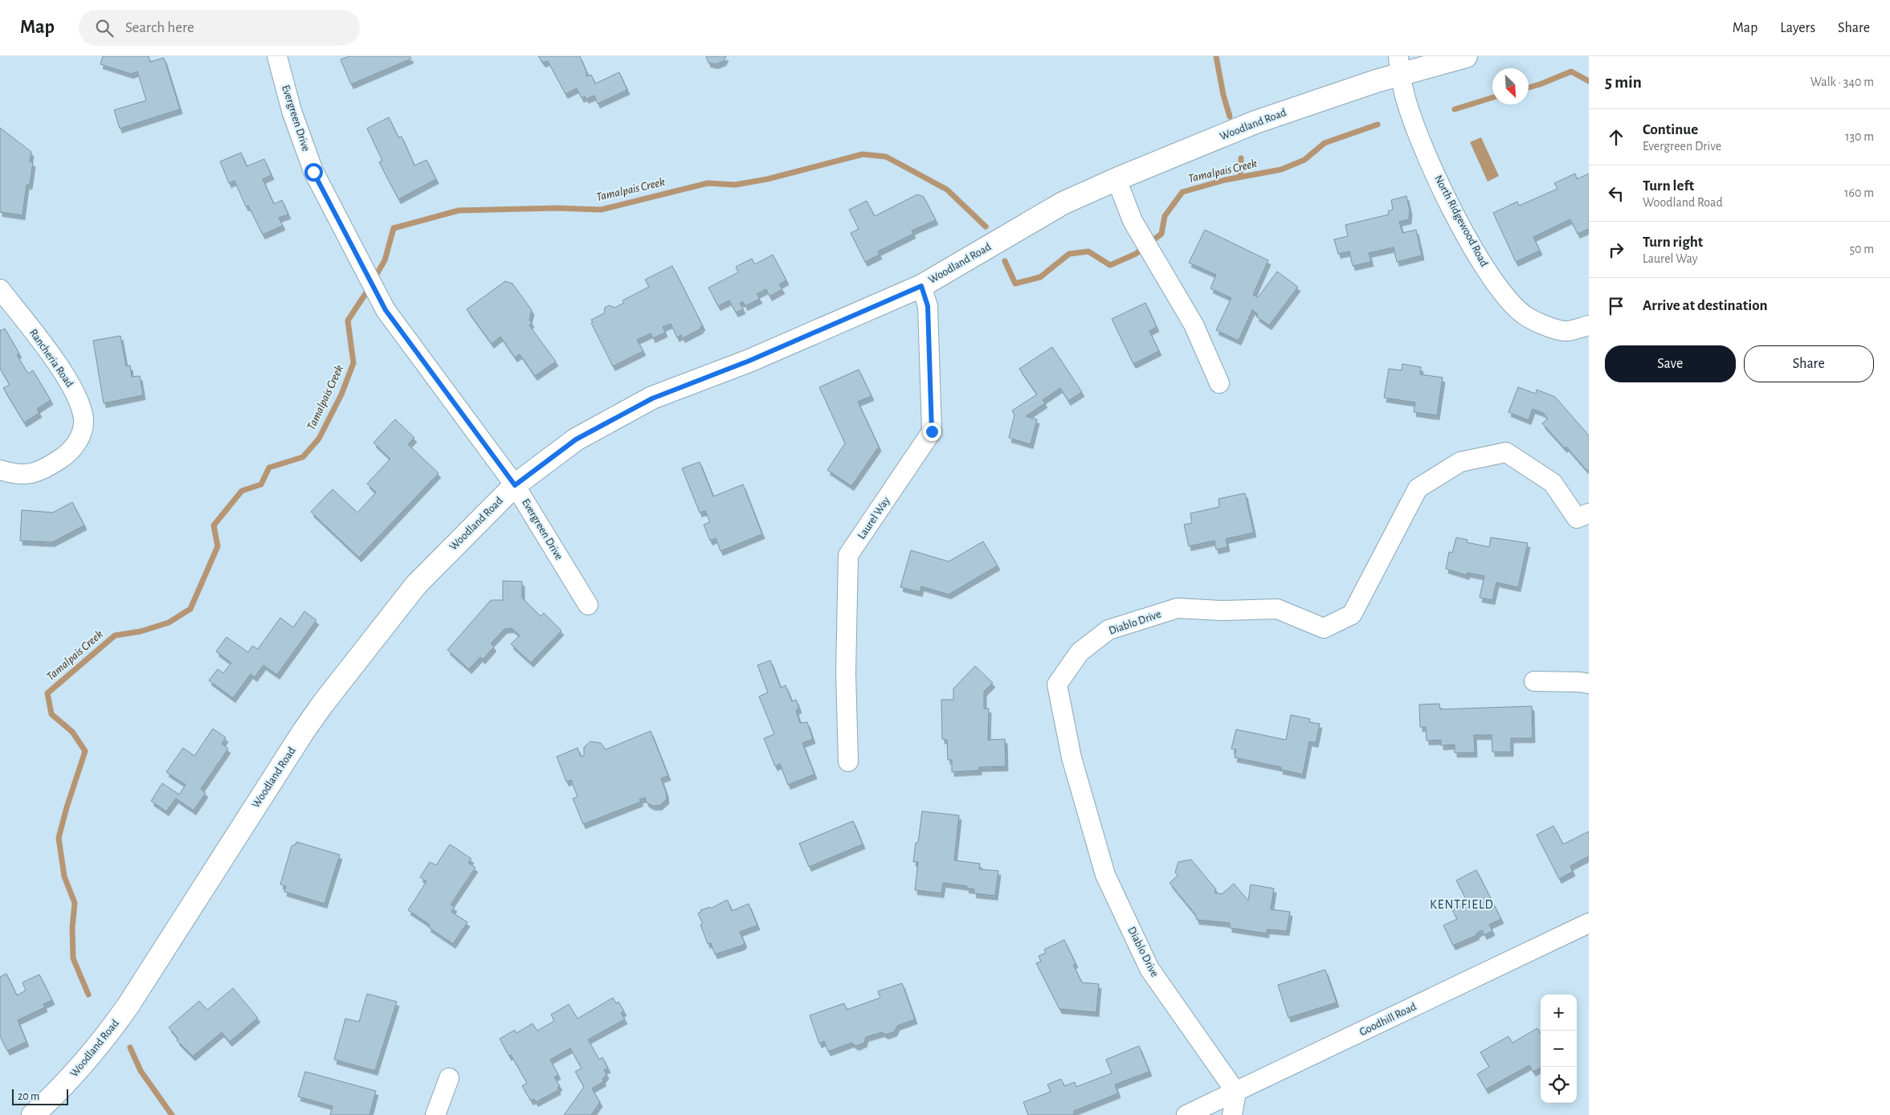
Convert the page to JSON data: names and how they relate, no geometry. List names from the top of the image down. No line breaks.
{"streets":{"street":["Evergreen Drive","Woodland Road","North Ridgewood Road","Rancheria Road","Laurel Way","Diablo Drive","Goodhill Road"]},"crossings":[["Evergreen Drive","Woodland Road"],["Woodland Road","North Ridgewood Road"],["Woodland Road","Laurel Way"],["Diablo Drive","Goodhill Road"]],"districts":["KENTFIELD"],"water":["Tamalpais Creek"],"scale_bar":"20 m","north":"bottom right","page":{"header":"Map","search":"Search here","nav":["Map","Layers","Share"],"heading":["5 min","Walk · 340 m"],"list":[["Continue","Evergreen Drive","130 m"],["Turn left","Woodland Road","160 m"],["Turn right","Laurel Way","50 m"],"Arrive at destination"],"buttons":["Save","Share"],"map_buttons":["+","−"],"scale":"20 m"}}
